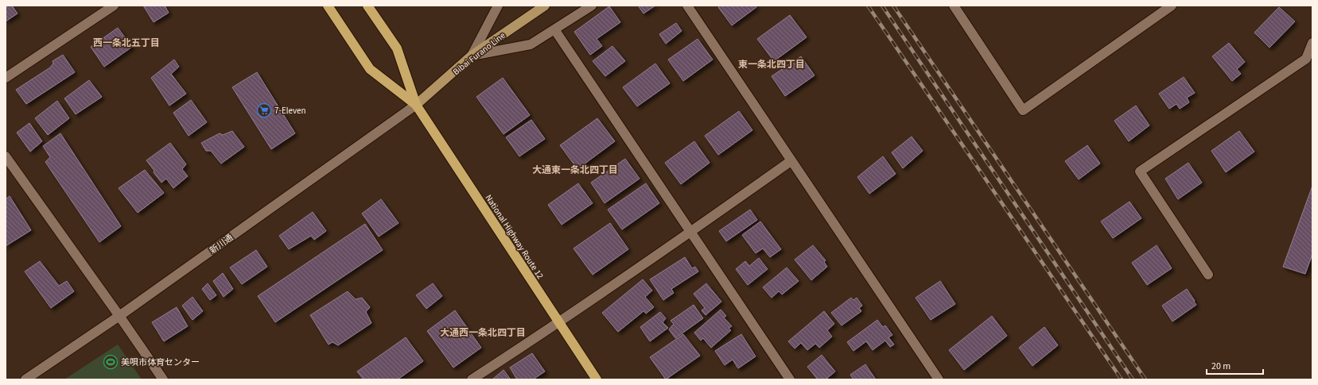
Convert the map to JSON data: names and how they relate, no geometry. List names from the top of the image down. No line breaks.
{"streets":{"highway":["National Highway Route 12"],"main road":["Bibai Furano Line"],"street":["新川通"]},"crossings":[["Bibai Furano Line","National Highway Route 12"],["Bibai Furano Line","新川通"],["National Highway Route 12","新川通"]],"districts":["西一条北五丁目","東一条北四丁目","大通東一条北四丁目","大通西一条北四丁目"],"places":{"supermarket":["7-Eleven"],"sports":["美唄市体育センター"]},"scale_bar":"20 m"}
